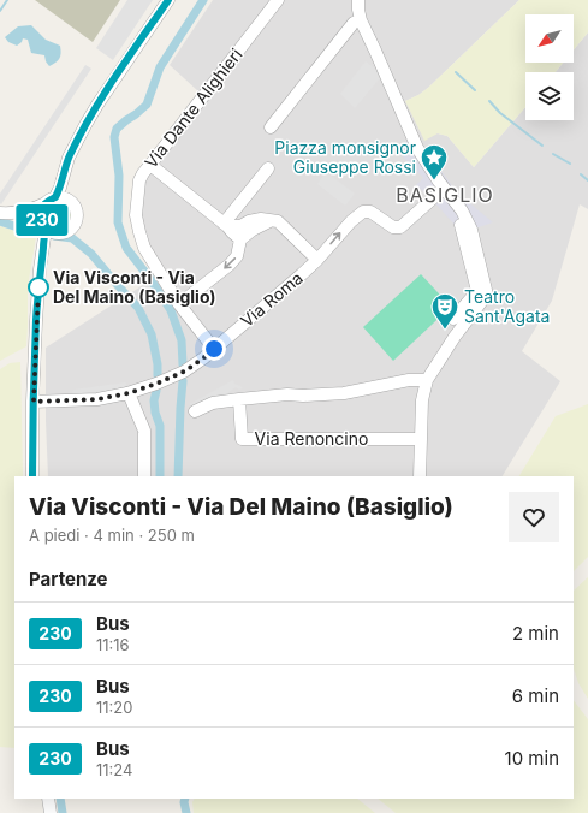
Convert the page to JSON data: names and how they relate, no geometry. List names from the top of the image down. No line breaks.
{"streets":{"street":["Via Dante Alighieri","Via Roma","Via Renoncino"]},"crossings":[["Via Dante Alighieri","Via Roma"]],"districts":["BASIGLIO"],"places":{"place":["Piazza monsignor Giuseppe Rossi"],"other":["Via Visconti - Via Del Maino (Basiglio)"],"theatre":["Teatro Sant'Agata"]},"lines":["bus line 230"],"north":"bottom left","page":{"on_map":"230","heading":[["Via Visconti - Via Del Maino (Basiglio)","A piedi · 4 min · 250 m"],"Partenze"],"list":[{"mark":"230","name":"Bus","note":"11:16","value":"2 min"},{"mark":"230","name":"Bus","note":"11:20","value":"6 min"},{"mark":"230","name":"Bus","note":"11:24","value":"10 min"}]}}
